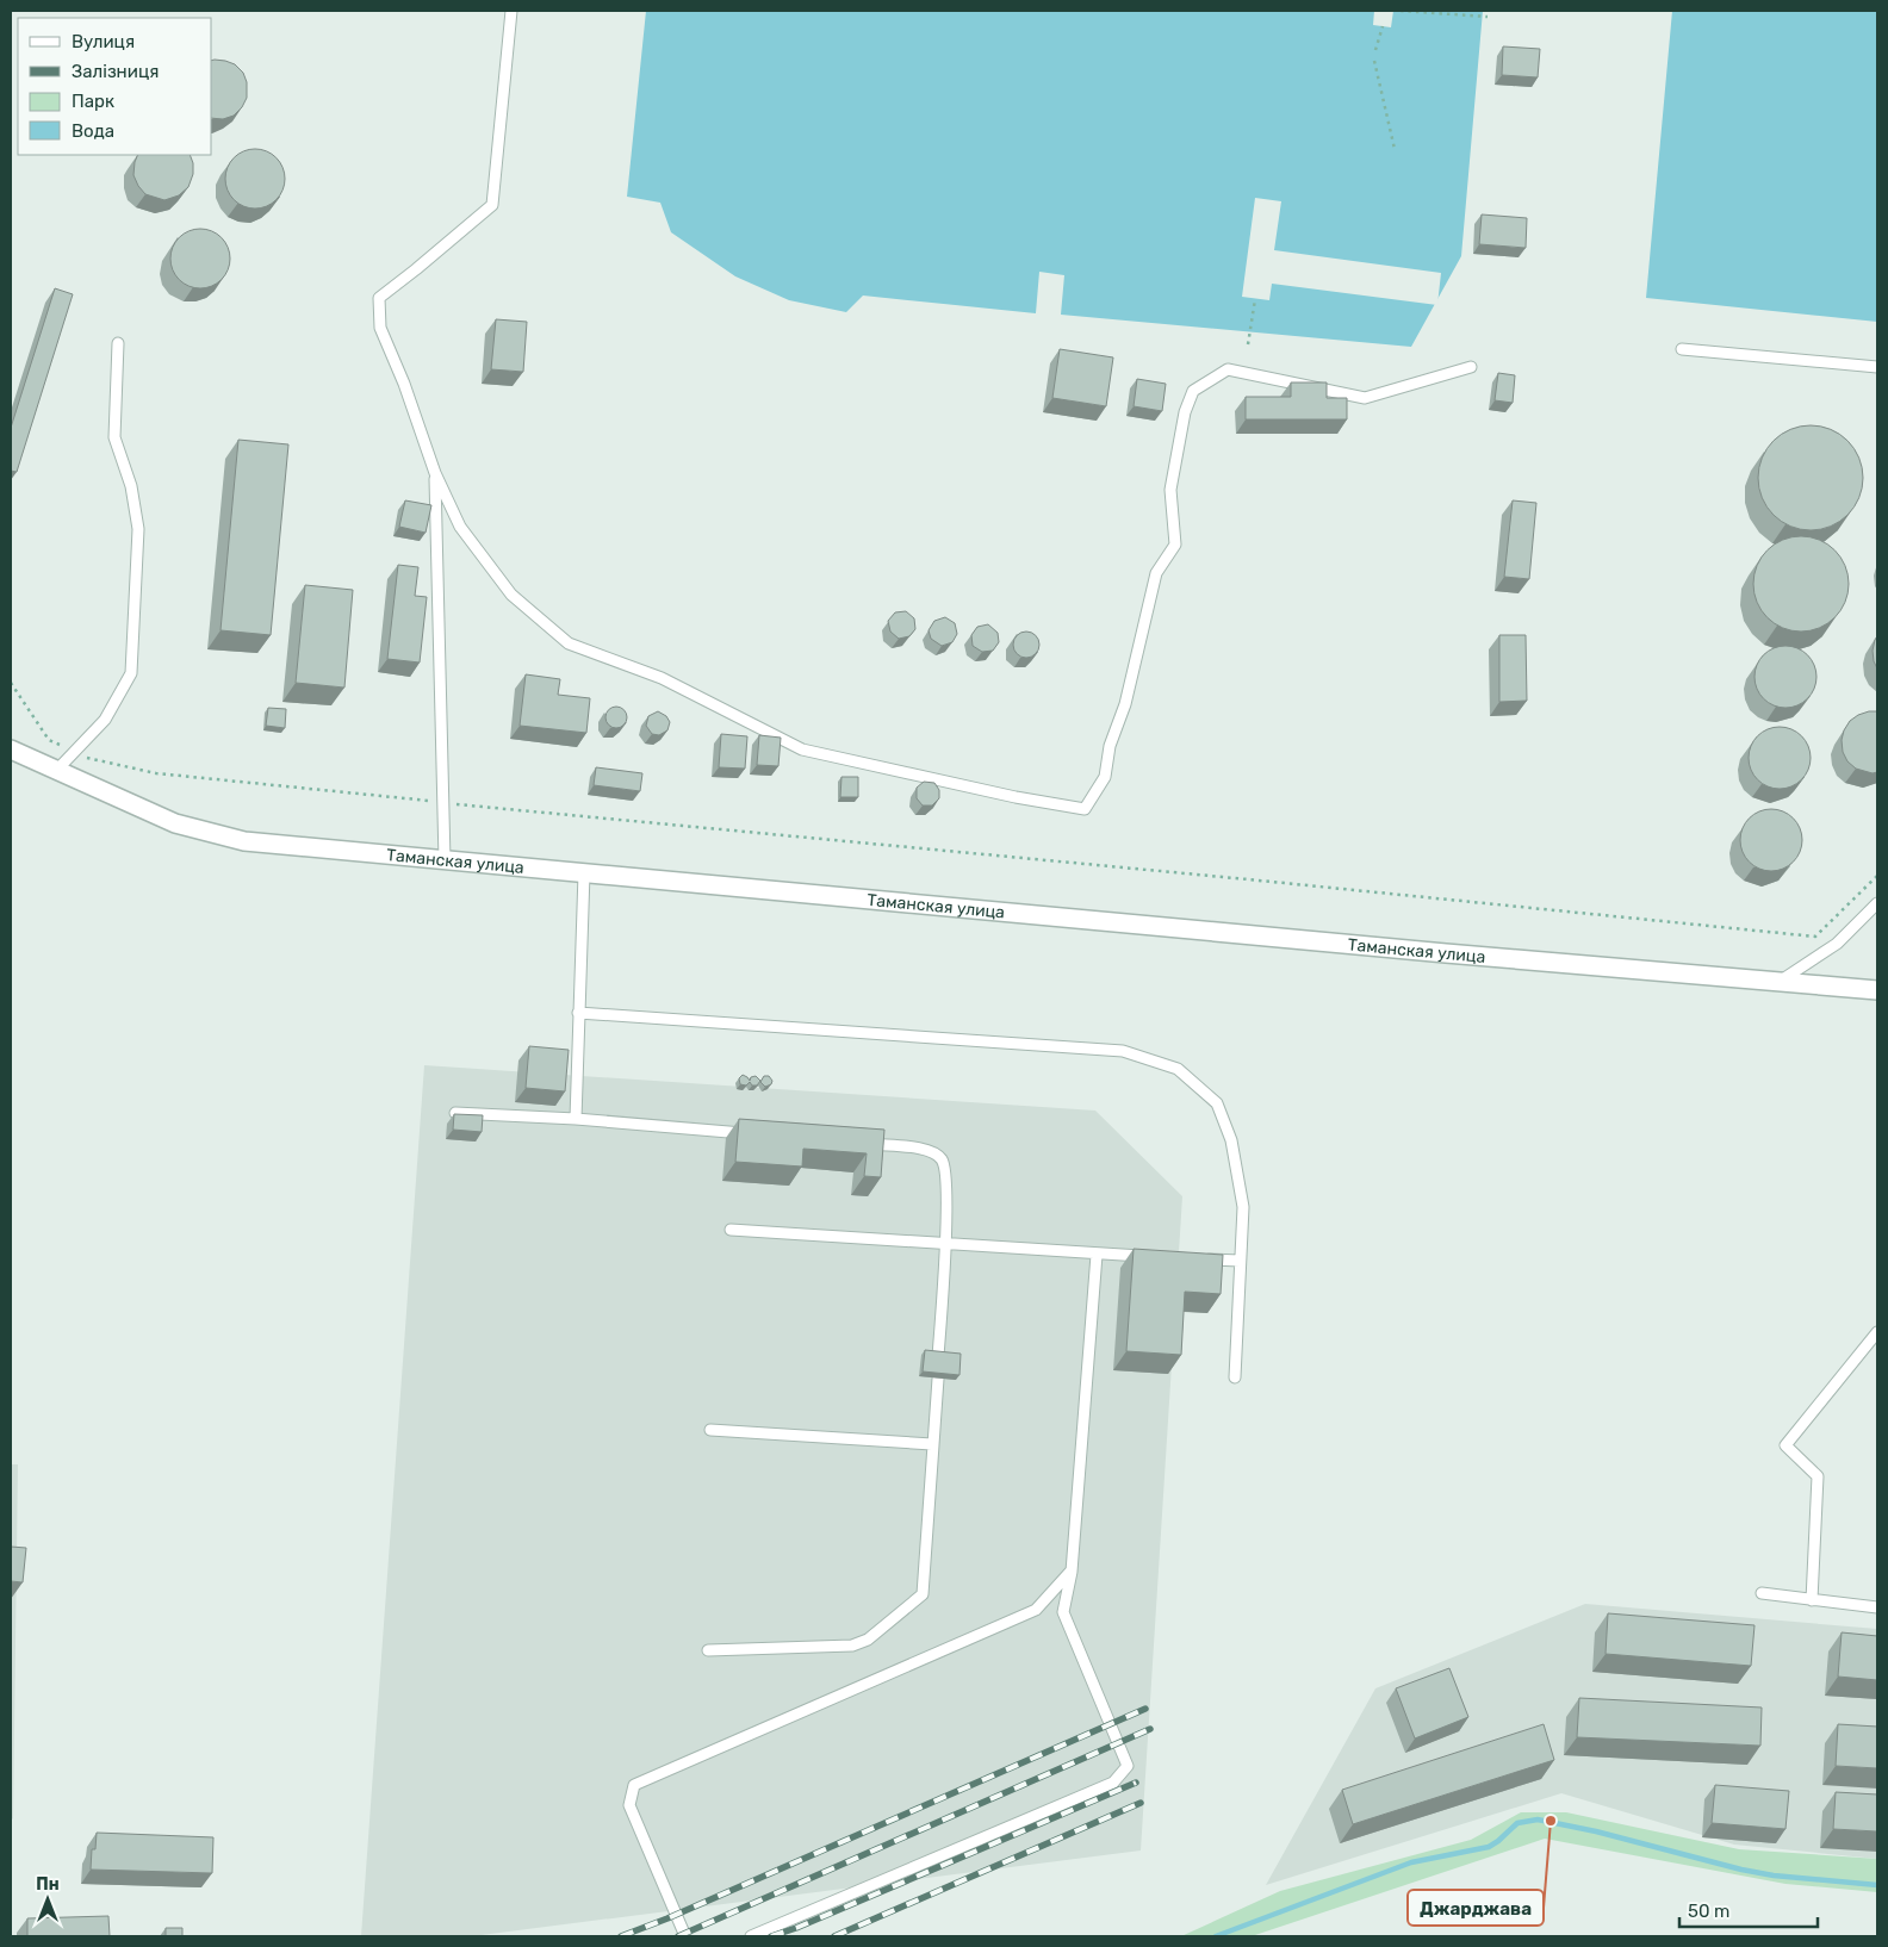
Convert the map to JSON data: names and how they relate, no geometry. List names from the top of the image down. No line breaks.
{"streets":{"street":["Таманская улица"]},"places":["Джарджава"],"legend":["Вулиця","Залізниця","Парк","Вода"],"scale_bar":"50 m","north":"top"}
